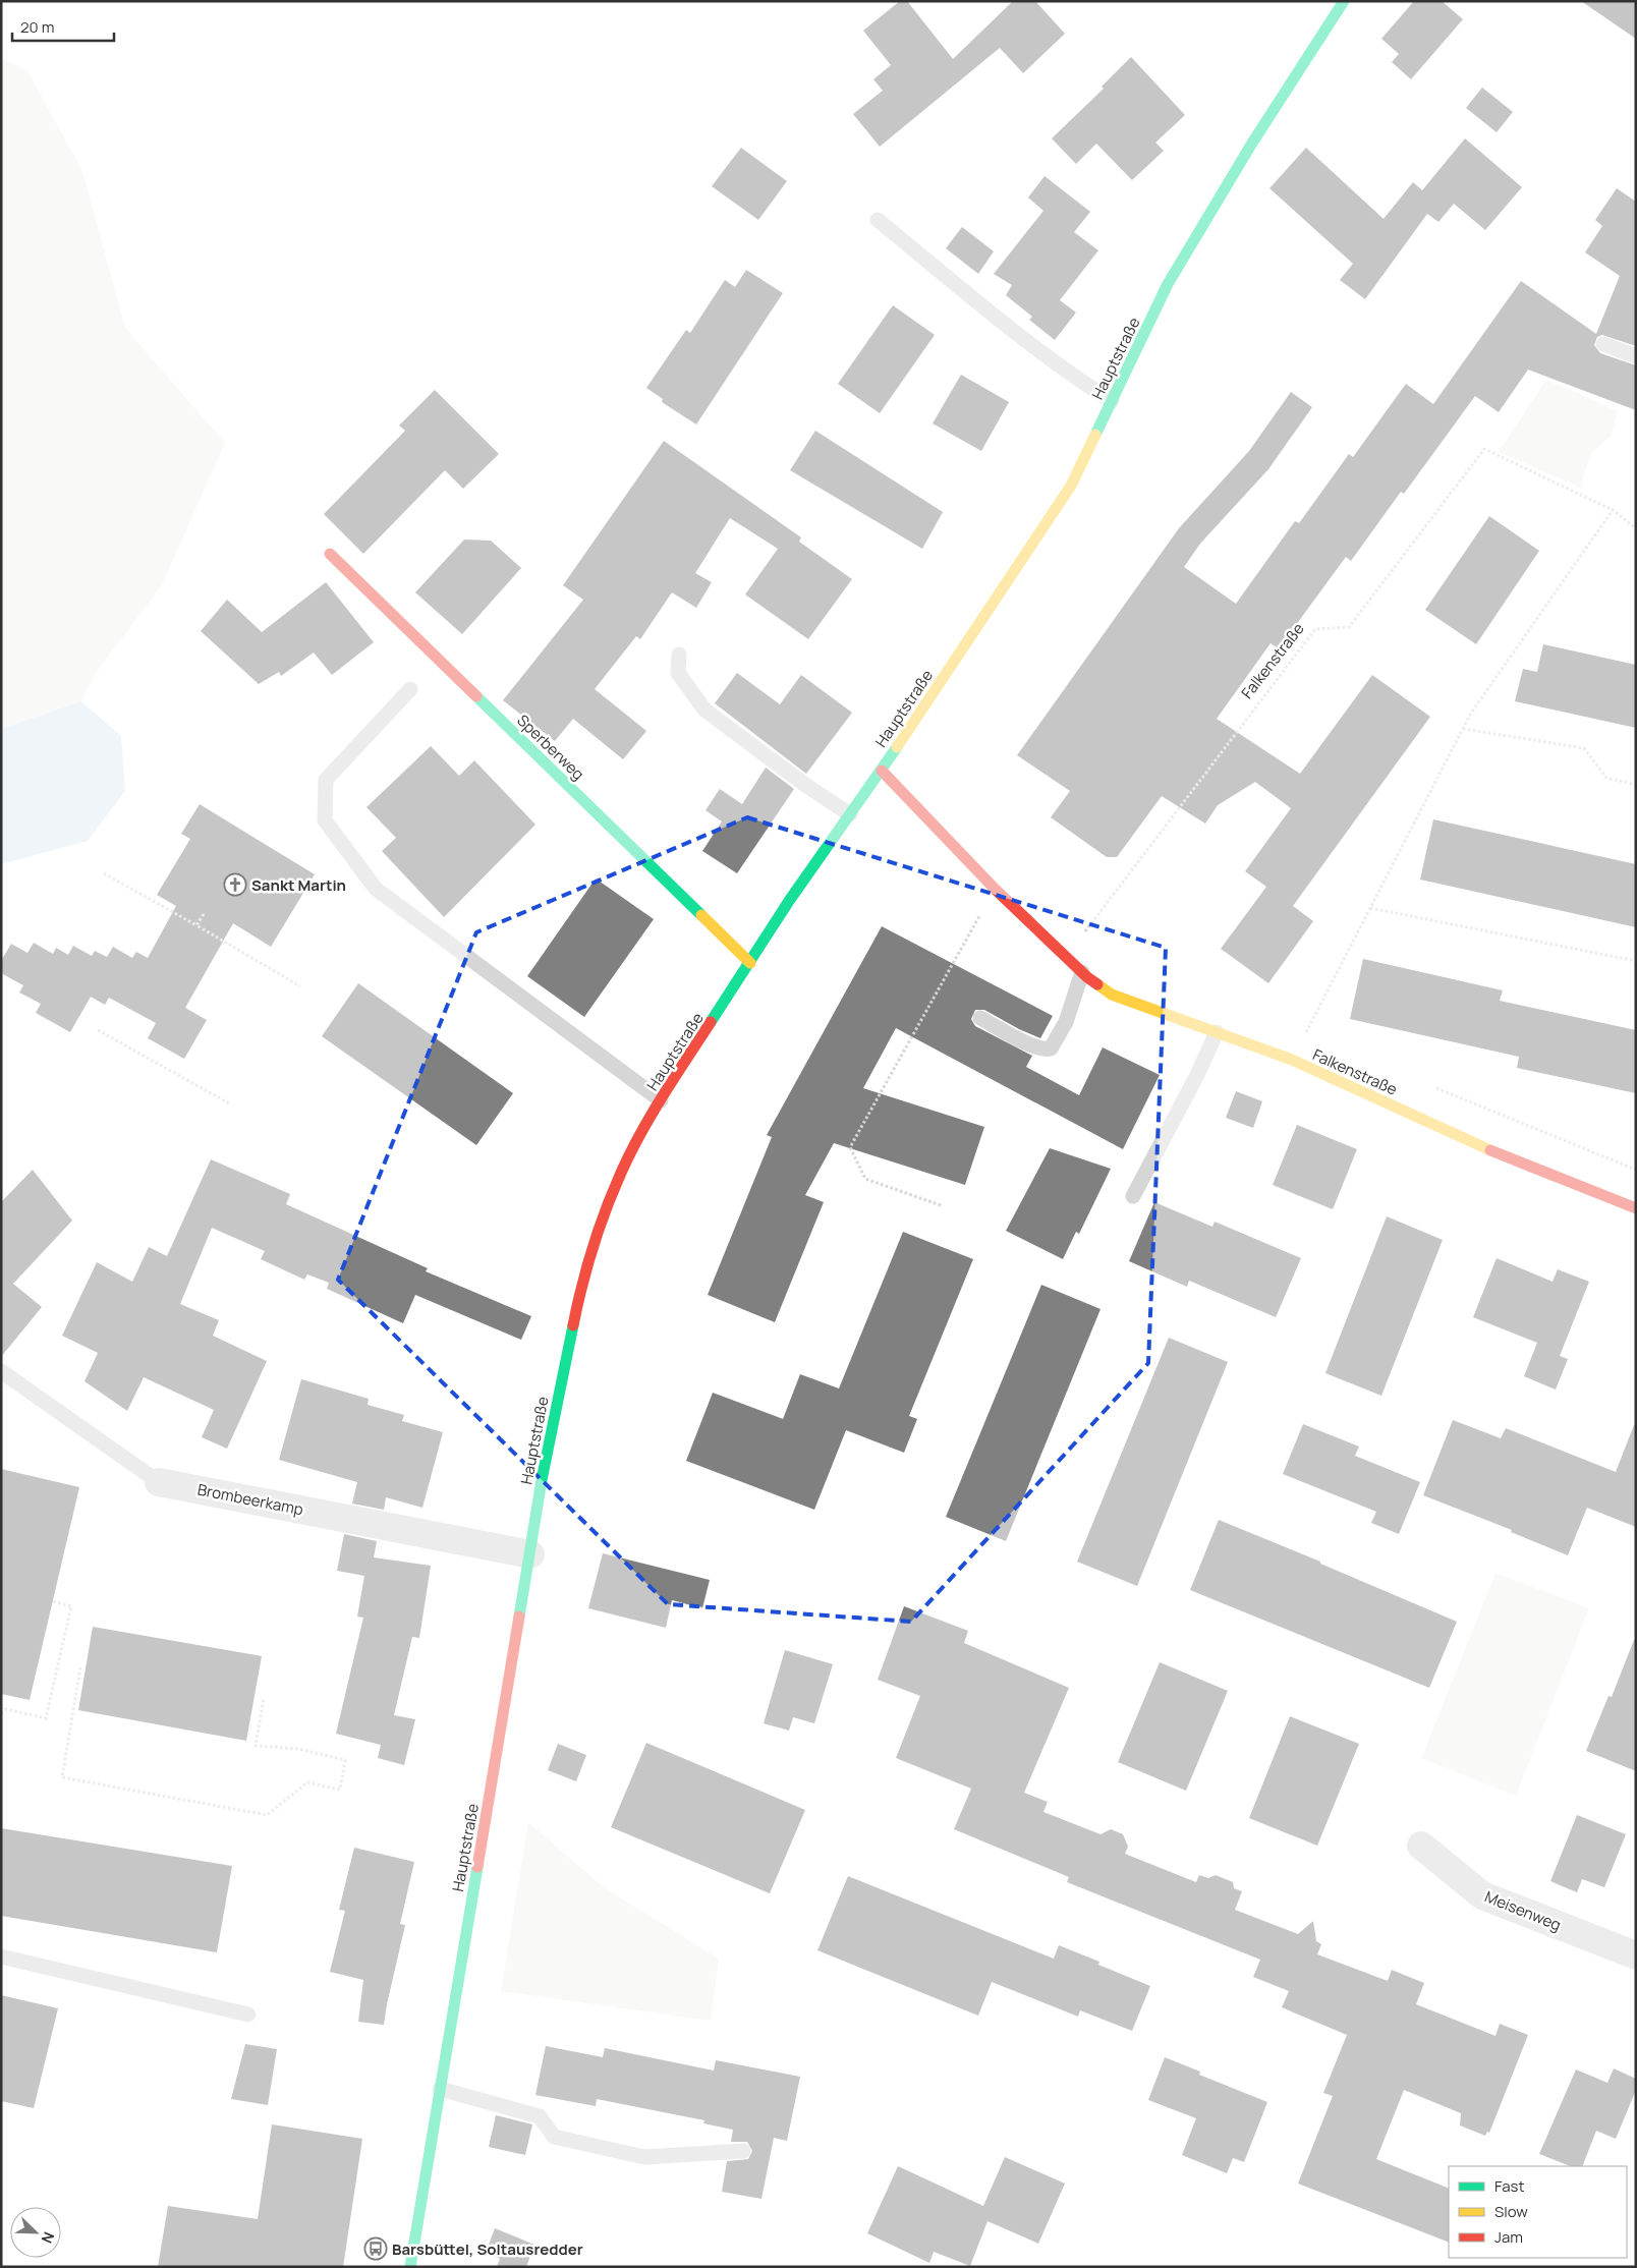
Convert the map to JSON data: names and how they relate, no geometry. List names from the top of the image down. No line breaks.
{"streets":{"street":["Hauptstraße","Falkenstraße","Sperberweg","Brombeerkamp","Meisenweg"]},"crossings":[["Hauptstraße","Falkenstraße"],["Hauptstraße","Sperberweg"],["Hauptstraße","Brombeerkamp"]],"places":{"church":["Sankt Martin"],"bus stop":["Barsbüttel, Soltausredder"]},"legend":["Fast","Slow","Jam"],"scale_bar":"20 m","north":"bottom right"}
